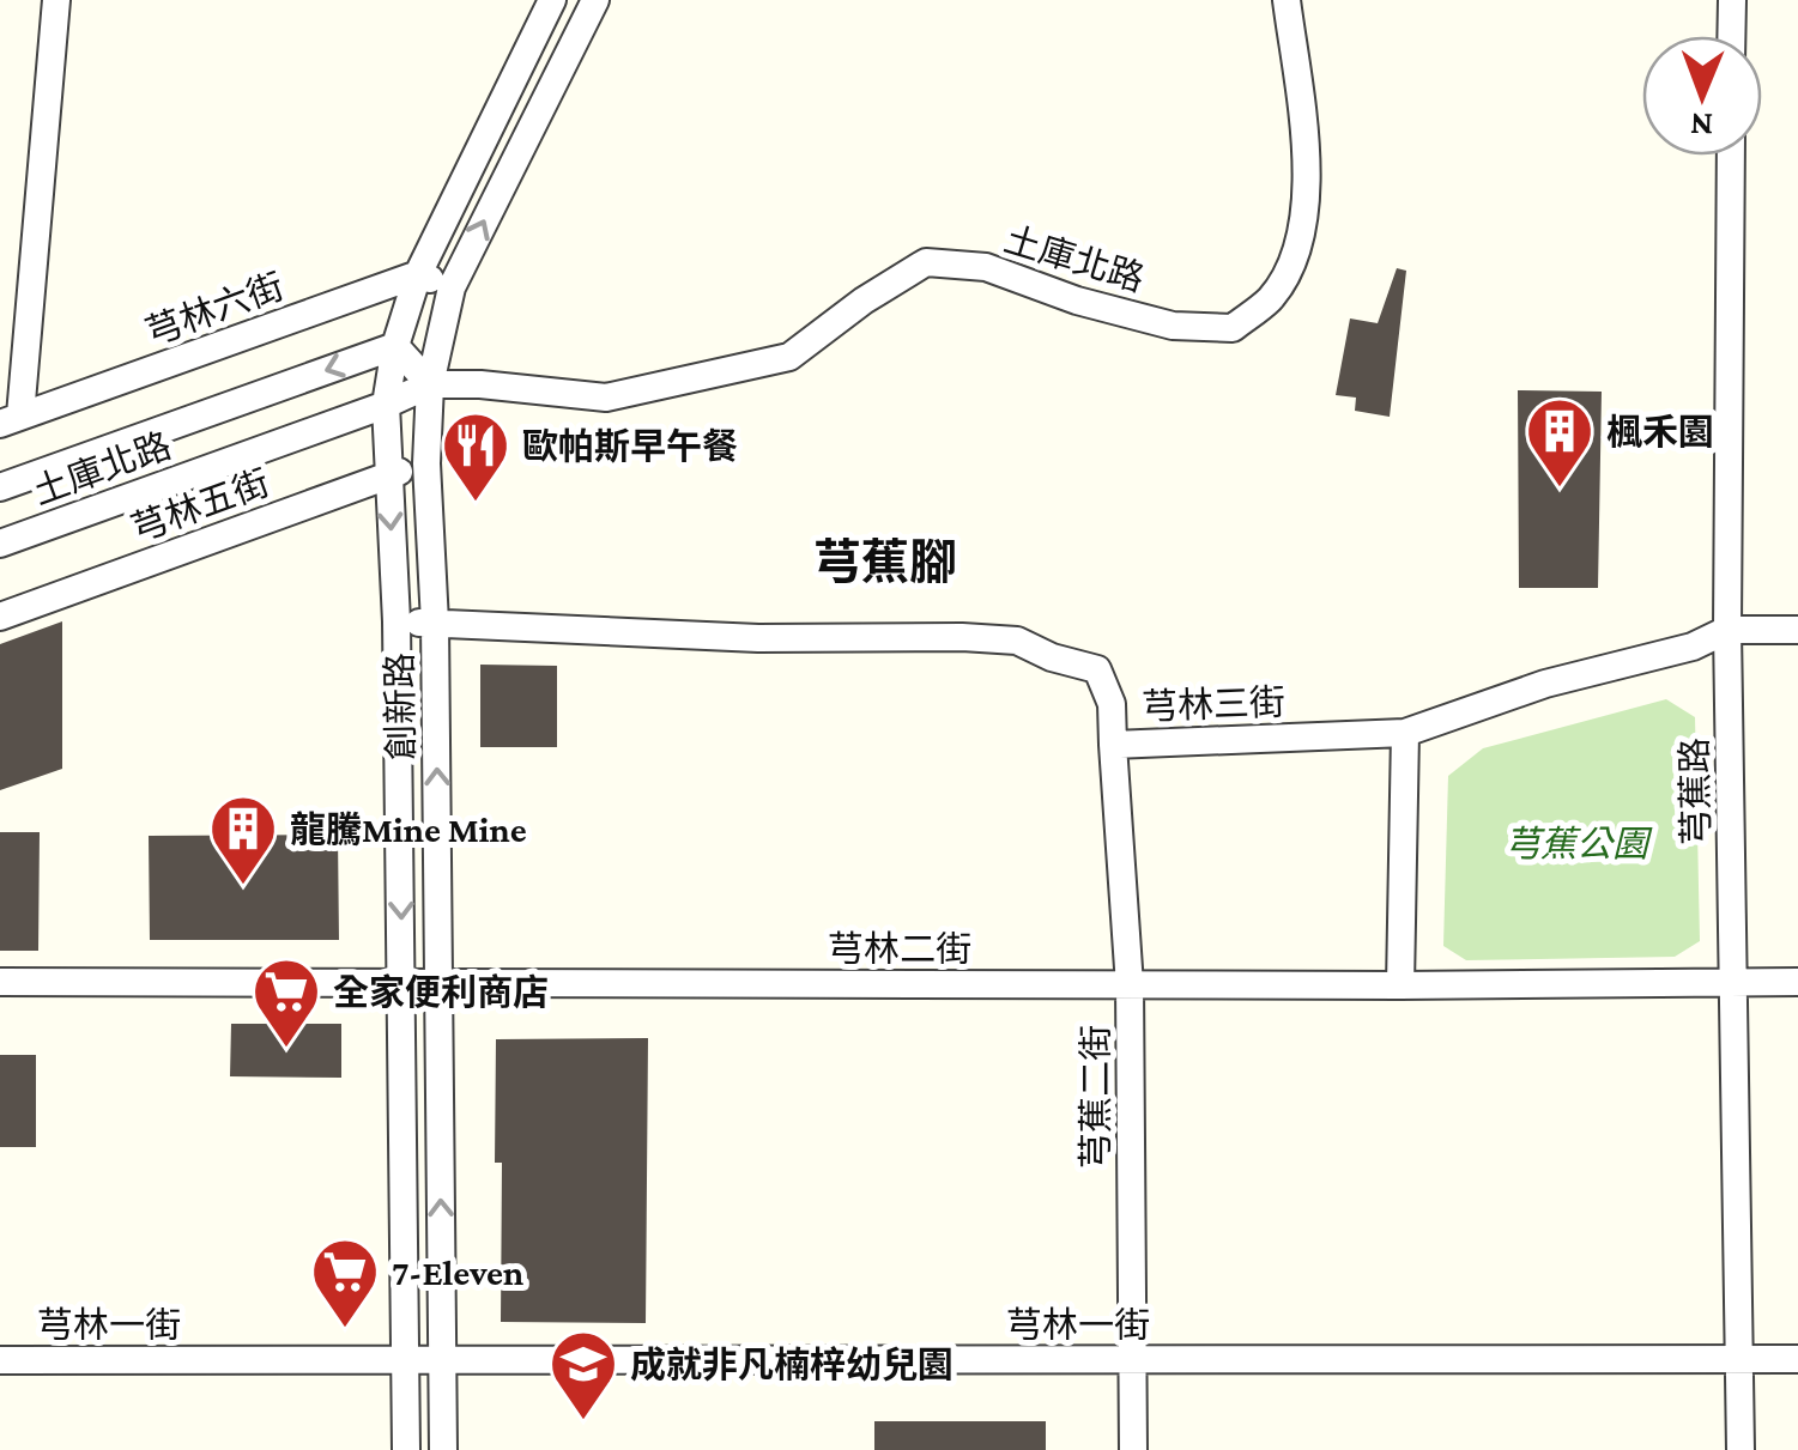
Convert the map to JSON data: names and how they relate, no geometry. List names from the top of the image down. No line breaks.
{"streets":{"street":["土庫北路","芎林六街","芎林五街","芎林三街","創新路","芎蕉路","芎林二街","芎蕉二街","芎林一街"]},"crossings":[["土庫北路","創新路"],["芎林六街","創新路"],["芎林五街","創新路"],["芎林三街","創新路"],["芎林三街","芎蕉路"],["芎林三街","芎蕉二街"],["創新路","芎林二街"],["創新路","芎林一街"],["芎蕉路","芎林二街"],["芎蕉路","芎林一街"],["芎林二街","芎蕉二街"],["芎蕉二街","芎林一街"]],"districts":["芎蕉腳"],"parks":["芎蕉公園"],"places":{"building":["楓禾園","龍騰Mine Mine"],"restaurant":["歐帕斯早午餐"],"supermarket":["全家便利商店","7-Eleven"],"school or university":["成就非凡楠梓幼兒園"]},"north":"bottom"}
